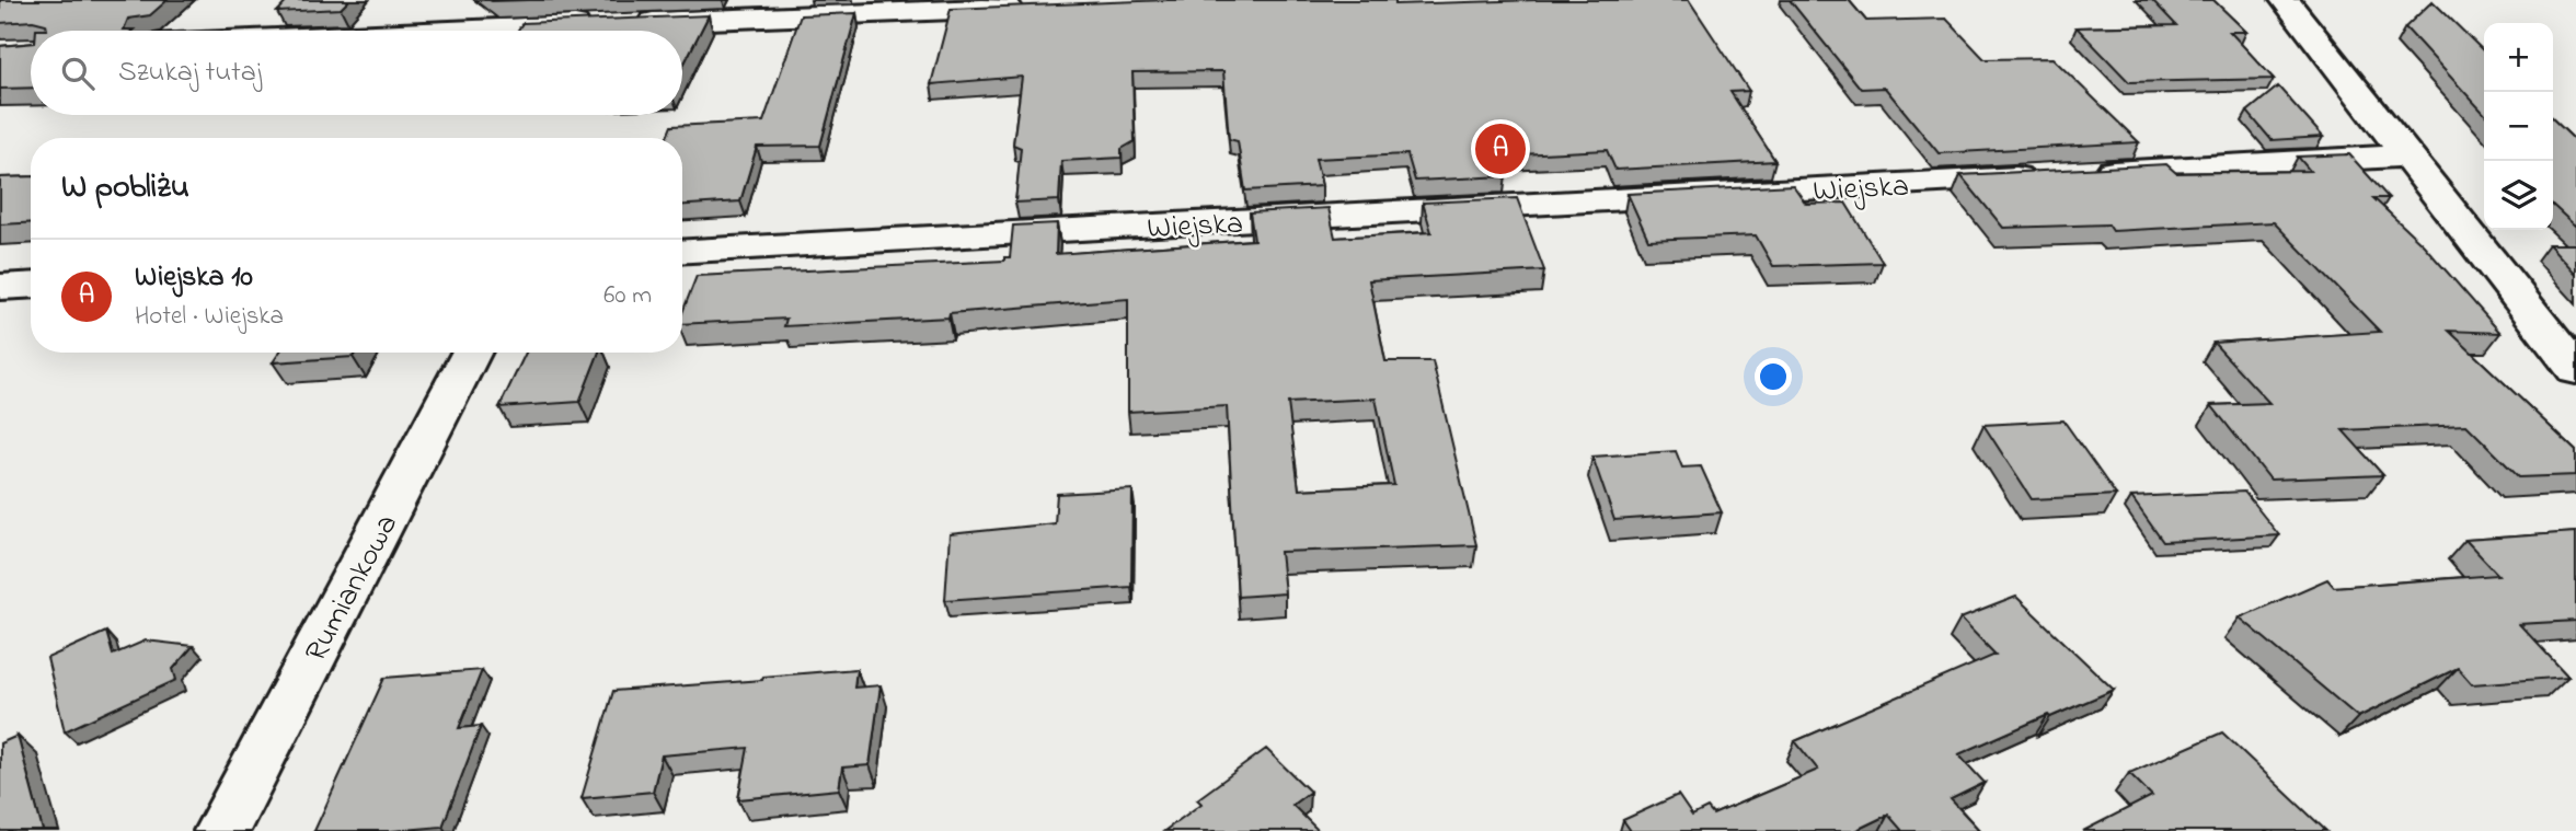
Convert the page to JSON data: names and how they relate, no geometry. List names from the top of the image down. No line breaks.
{"streets":{"street":["Wiejska","Rumiankowa"]},"page":{"map_buttons":["+","−"],"search":"Szukaj tutaj","pins":"A","heading":"W pobliżu","list":[{"mark":"A","name":"Wiejska 10","note":"Hotel · Wiejska","value":"60 m"}]}}
